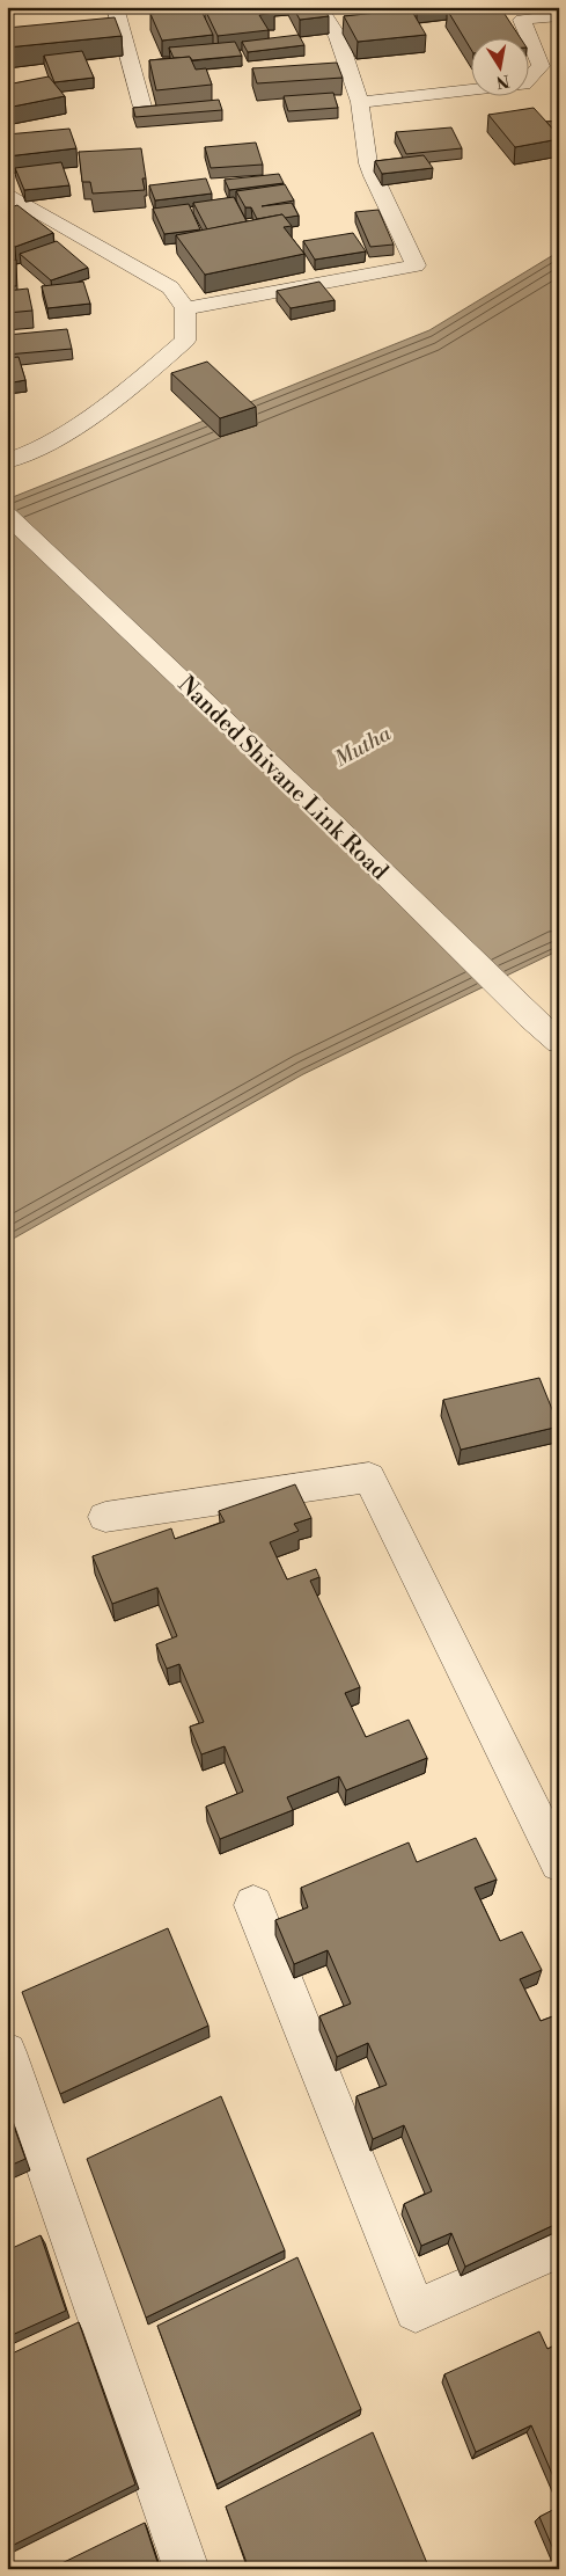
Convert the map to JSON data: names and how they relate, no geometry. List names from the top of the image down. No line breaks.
{"streets":{"street":["Nanded Shivane Link Road"]},"water":["Mutha"],"north":"bottom"}
